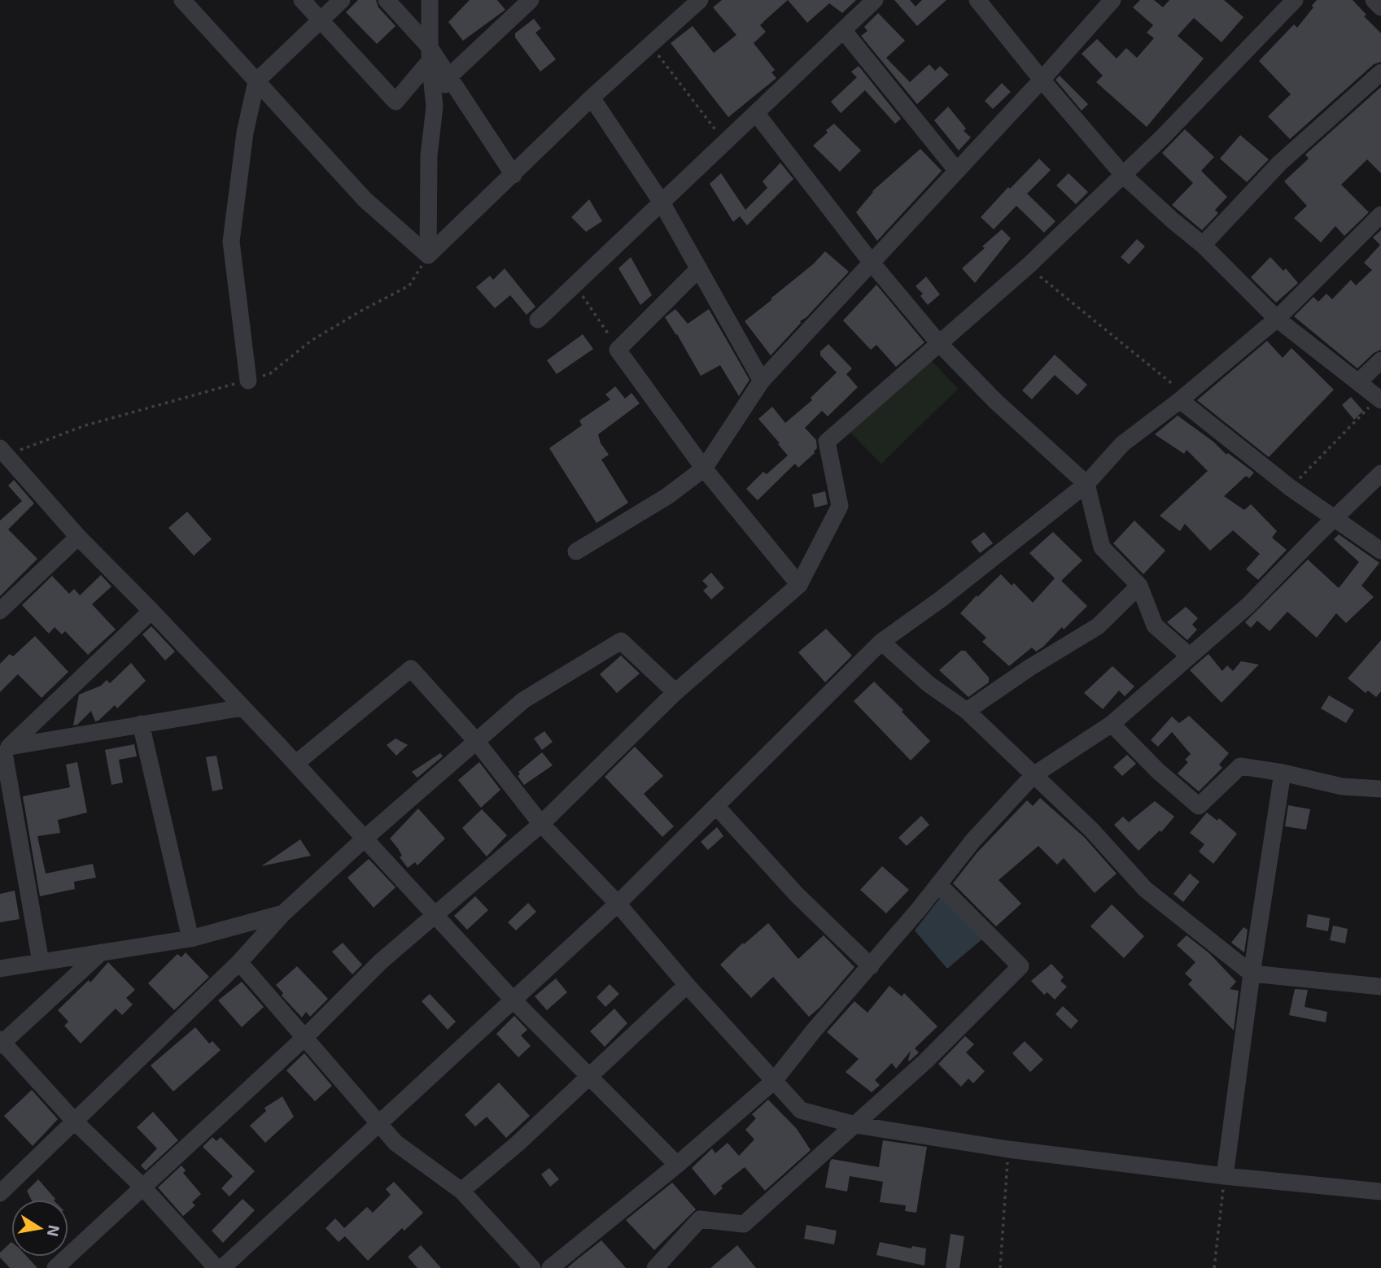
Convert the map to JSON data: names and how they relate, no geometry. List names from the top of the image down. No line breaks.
{"north":"right"}
